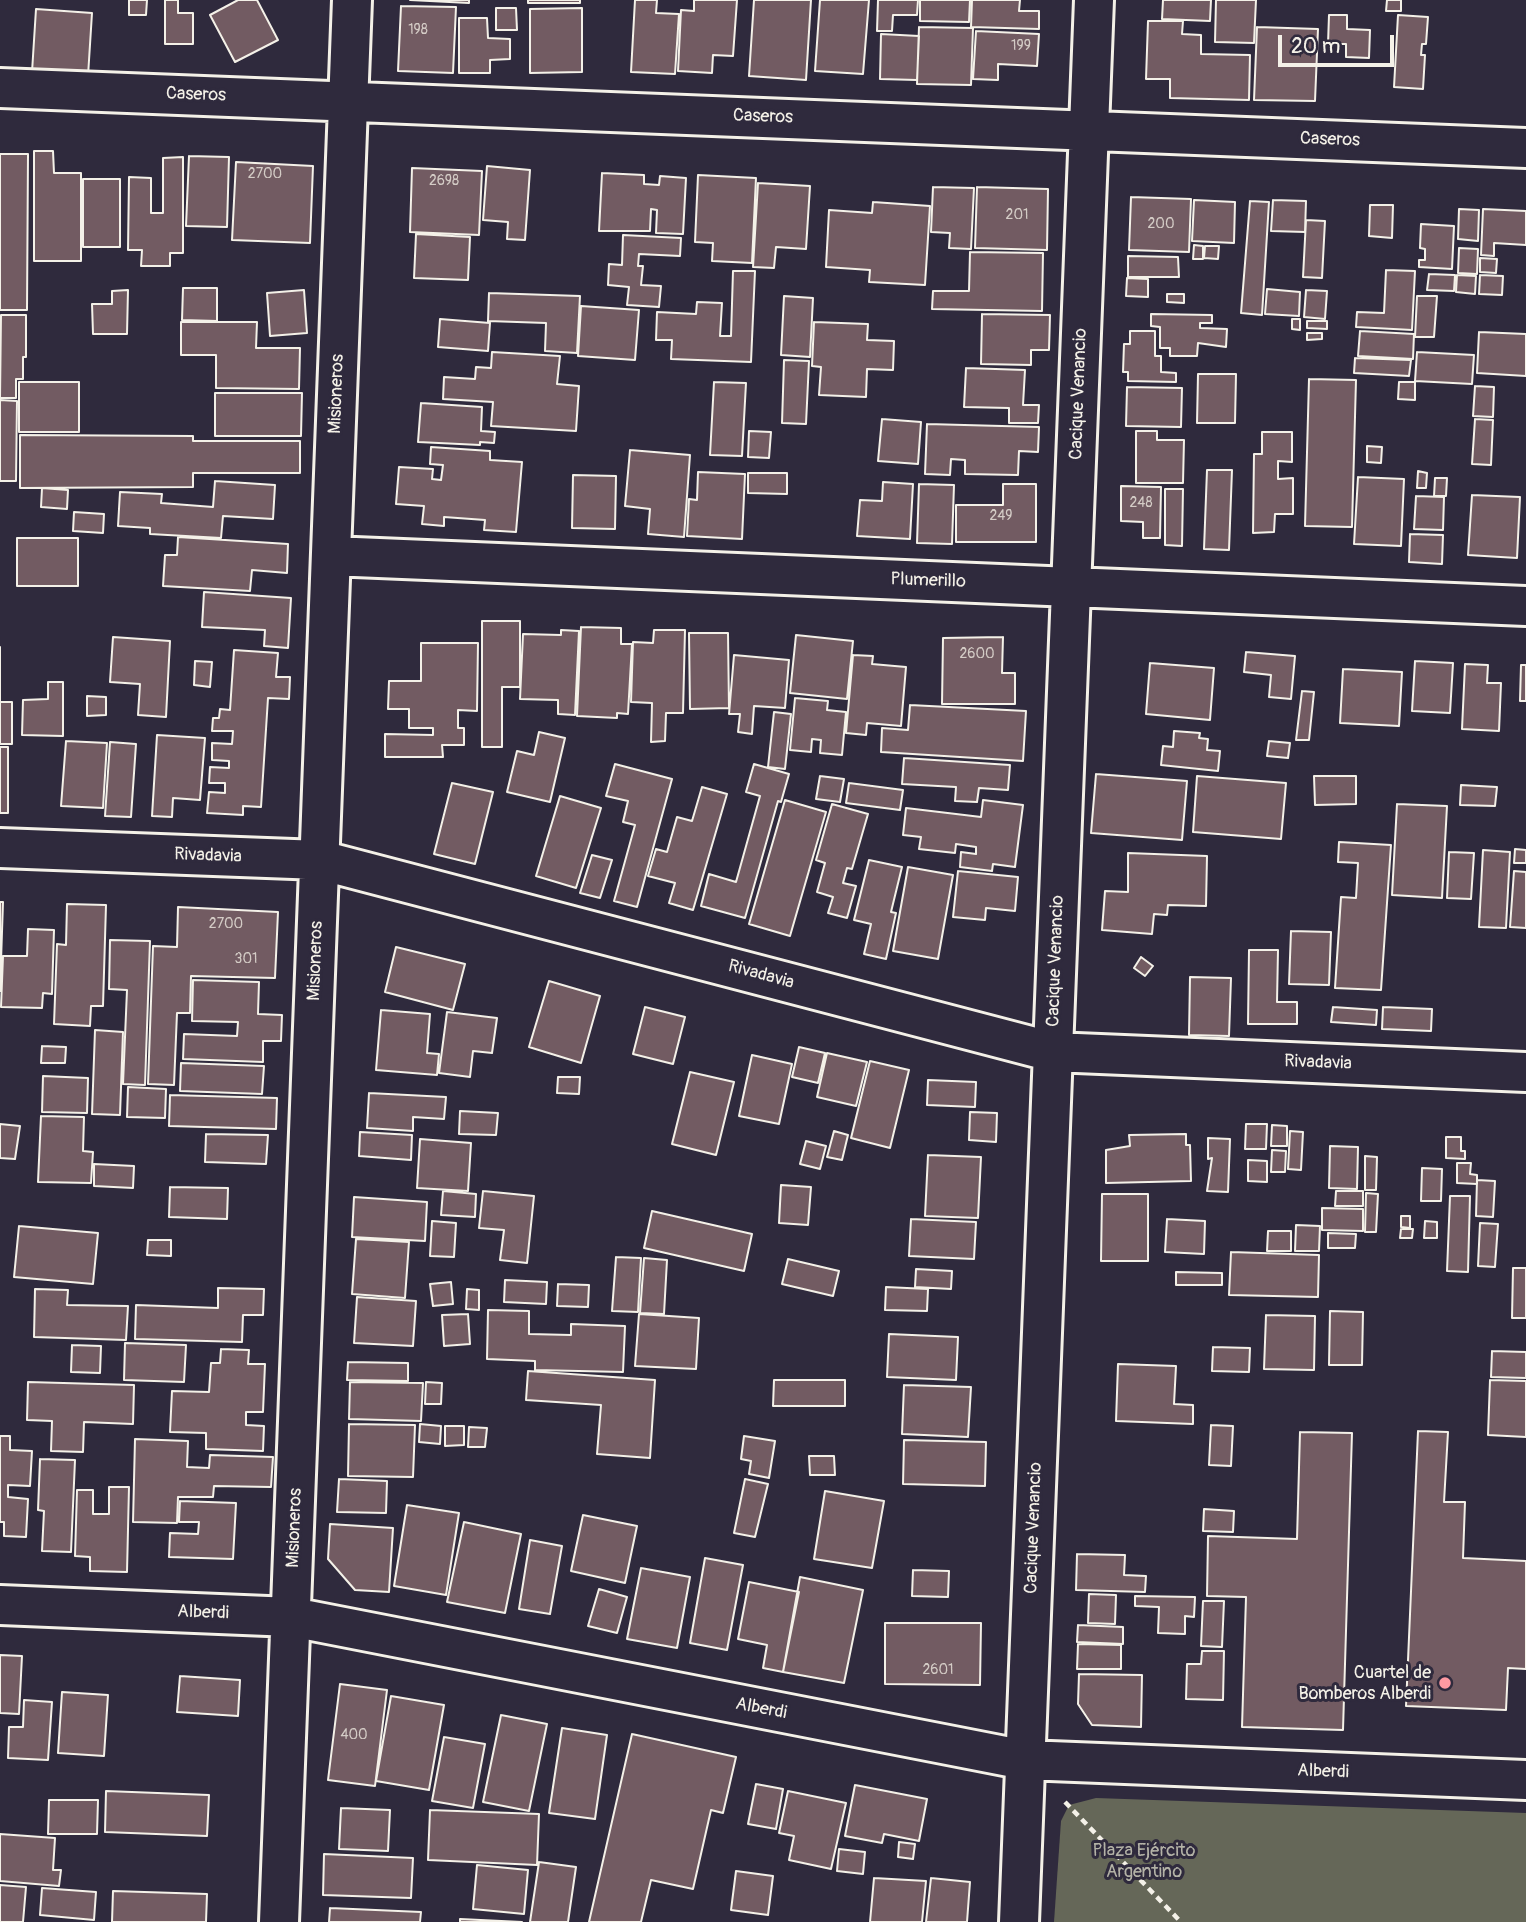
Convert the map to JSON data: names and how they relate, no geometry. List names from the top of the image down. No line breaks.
{"streets":{"street":["Caseros","Misioneros","Cacique Venancio","Plumerillo","Rivadavia","Alberdi"]},"crossings":[["Caseros","Misioneros"],["Caseros","Cacique Venancio"],["Misioneros","Plumerillo"],["Misioneros","Rivadavia"],["Misioneros","Alberdi"],["Cacique Venancio","Plumerillo"],["Cacique Venancio","Rivadavia"],["Cacique Venancio","Alberdi"]],"parks":["Plaza Ejército Argentino"],"places":["Cuartel de Bomberos Alberdi"],"house_numbers":["198","199","2700","2698","201","200","248","249","2600","2700","301","2601","400"],"scale_bar":"20 m"}
